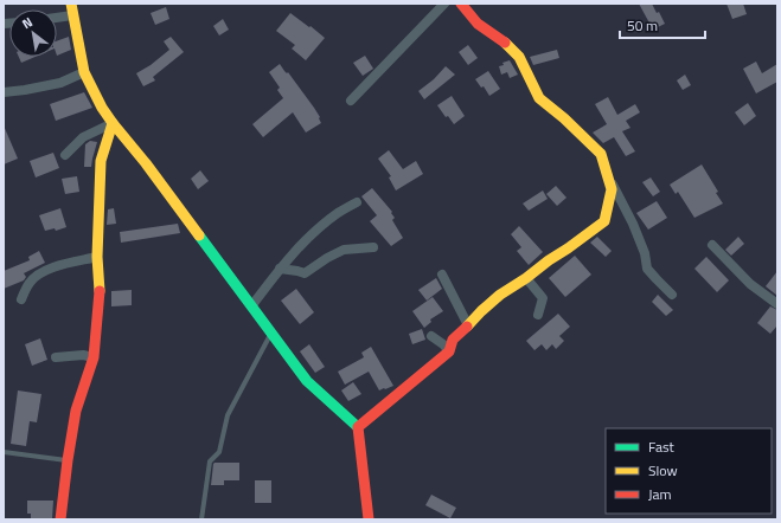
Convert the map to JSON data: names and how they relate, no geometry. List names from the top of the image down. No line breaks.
{"legend":["Fast","Slow","Jam"],"scale_bar":"50 m","north":"top left"}
